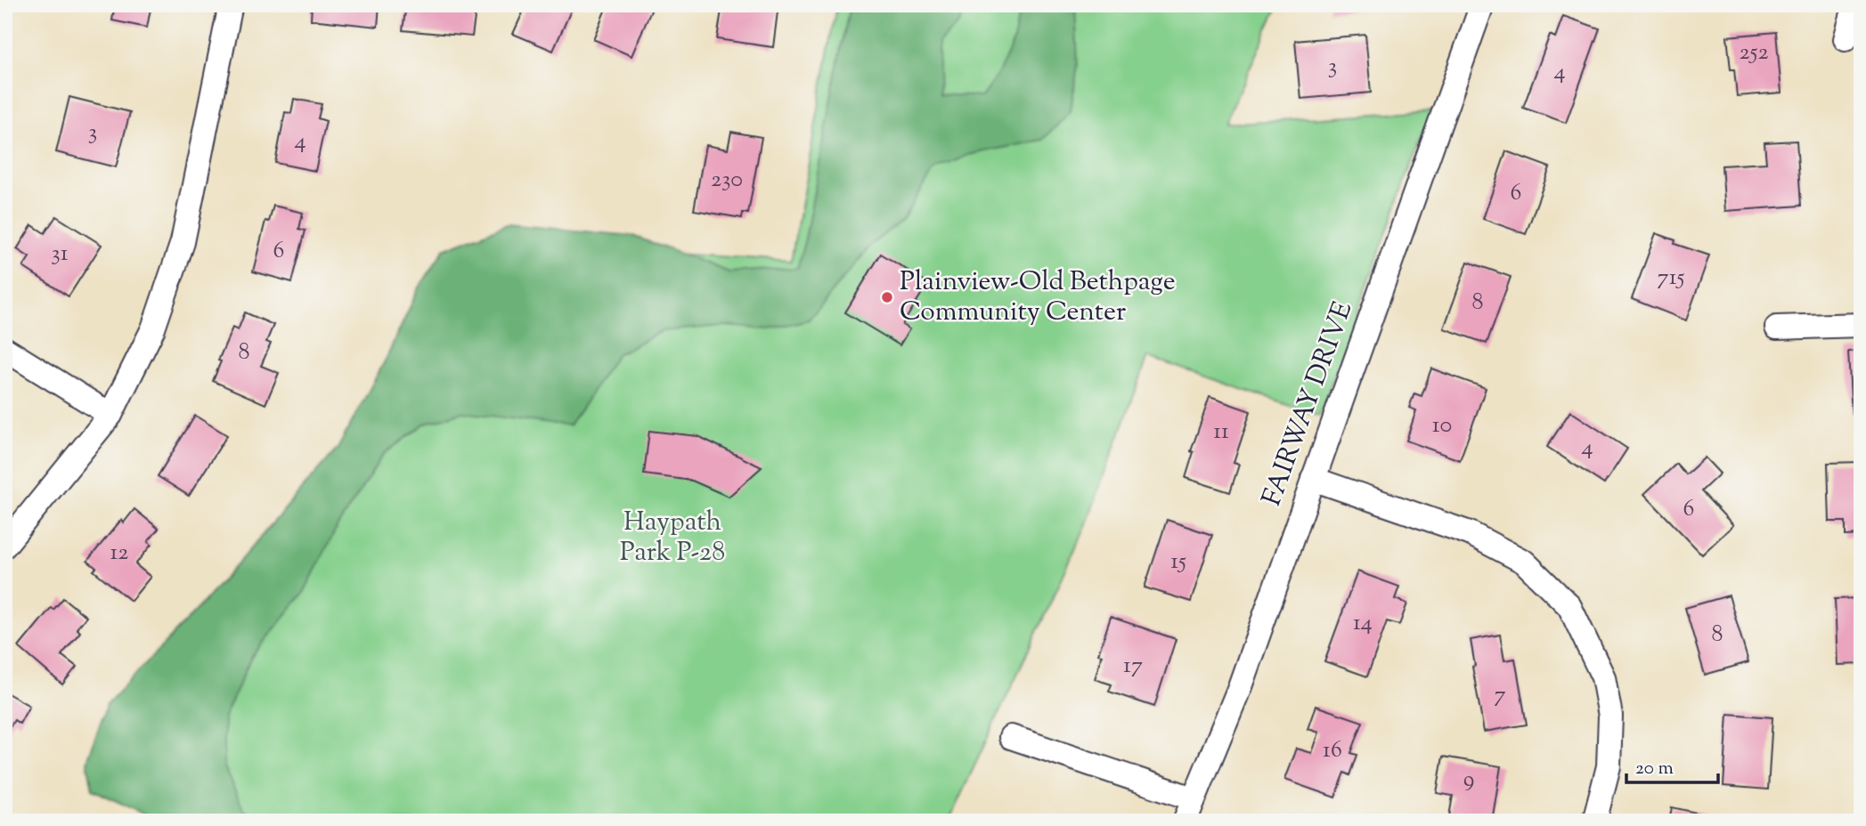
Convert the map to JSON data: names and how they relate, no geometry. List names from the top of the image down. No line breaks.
{"streets":{"street":["FAIRWAY DRIVE"]},"parks":["Haypath Park P-28"],"places":["Plainview-Old Bethpage Community Center"],"house_numbers":["252","3","4","3","4","230","6","6","31","715","8","8","10","11","4","6","12","15","14","8","17","7","16","9"],"scale_bar":"20 m"}
